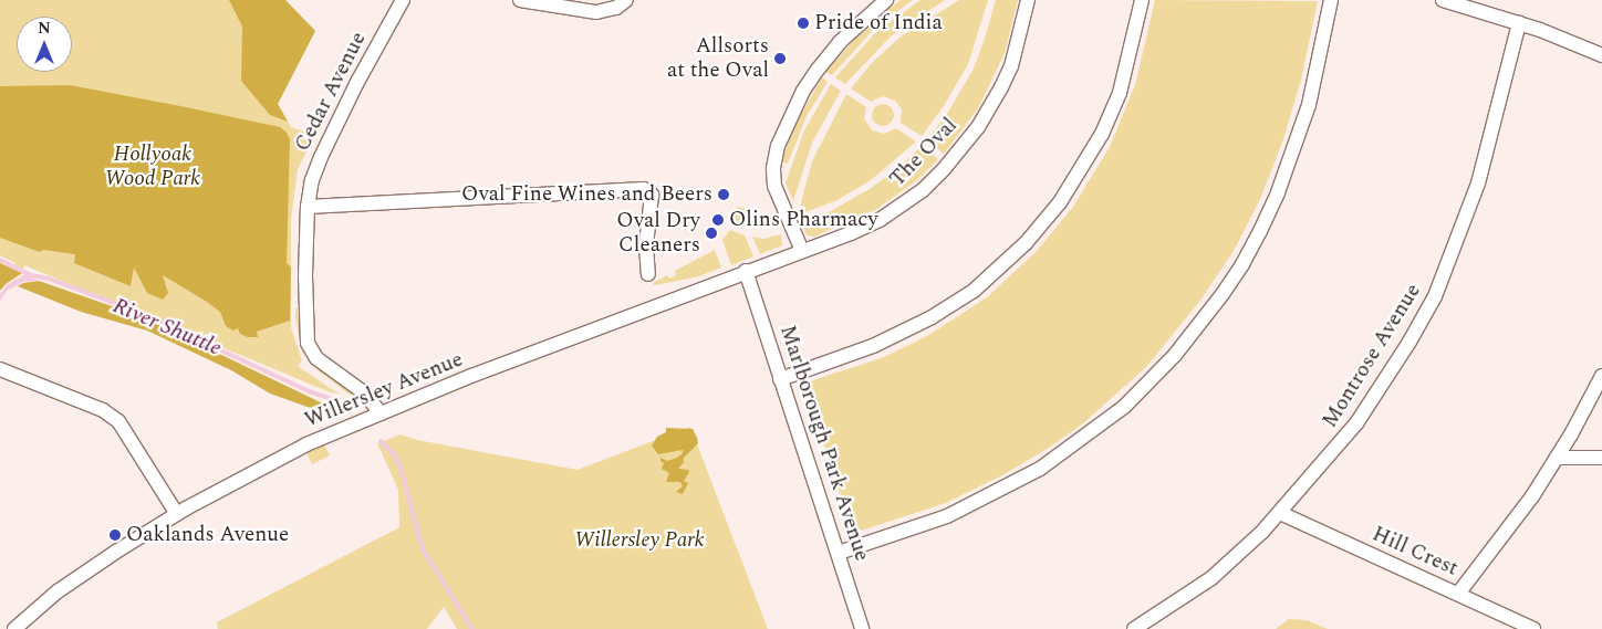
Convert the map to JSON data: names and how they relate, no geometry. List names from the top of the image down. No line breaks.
{"streets":{"street":["Cedar Avenue","The Oval","Montrose Avenue","Willersley Avenue","Marlborough Park Avenue","Hill Crest"]},"crossings":[["Cedar Avenue","Willersley Avenue"],["The Oval","Willersley Avenue"],["Montrose Avenue","Hill Crest"],["Willersley Avenue","Marlborough Park Avenue"]],"water":["River Shuttle"],"parks":["Hollyoak Wood Park","Willersley Park"],"places":["Pride of India","Allsorts at the Oval","Oval Fine Wines and Beers","Olins Pharmacy","Oval Dry Cleaners","Oaklands Avenue"],"north":"top"}
